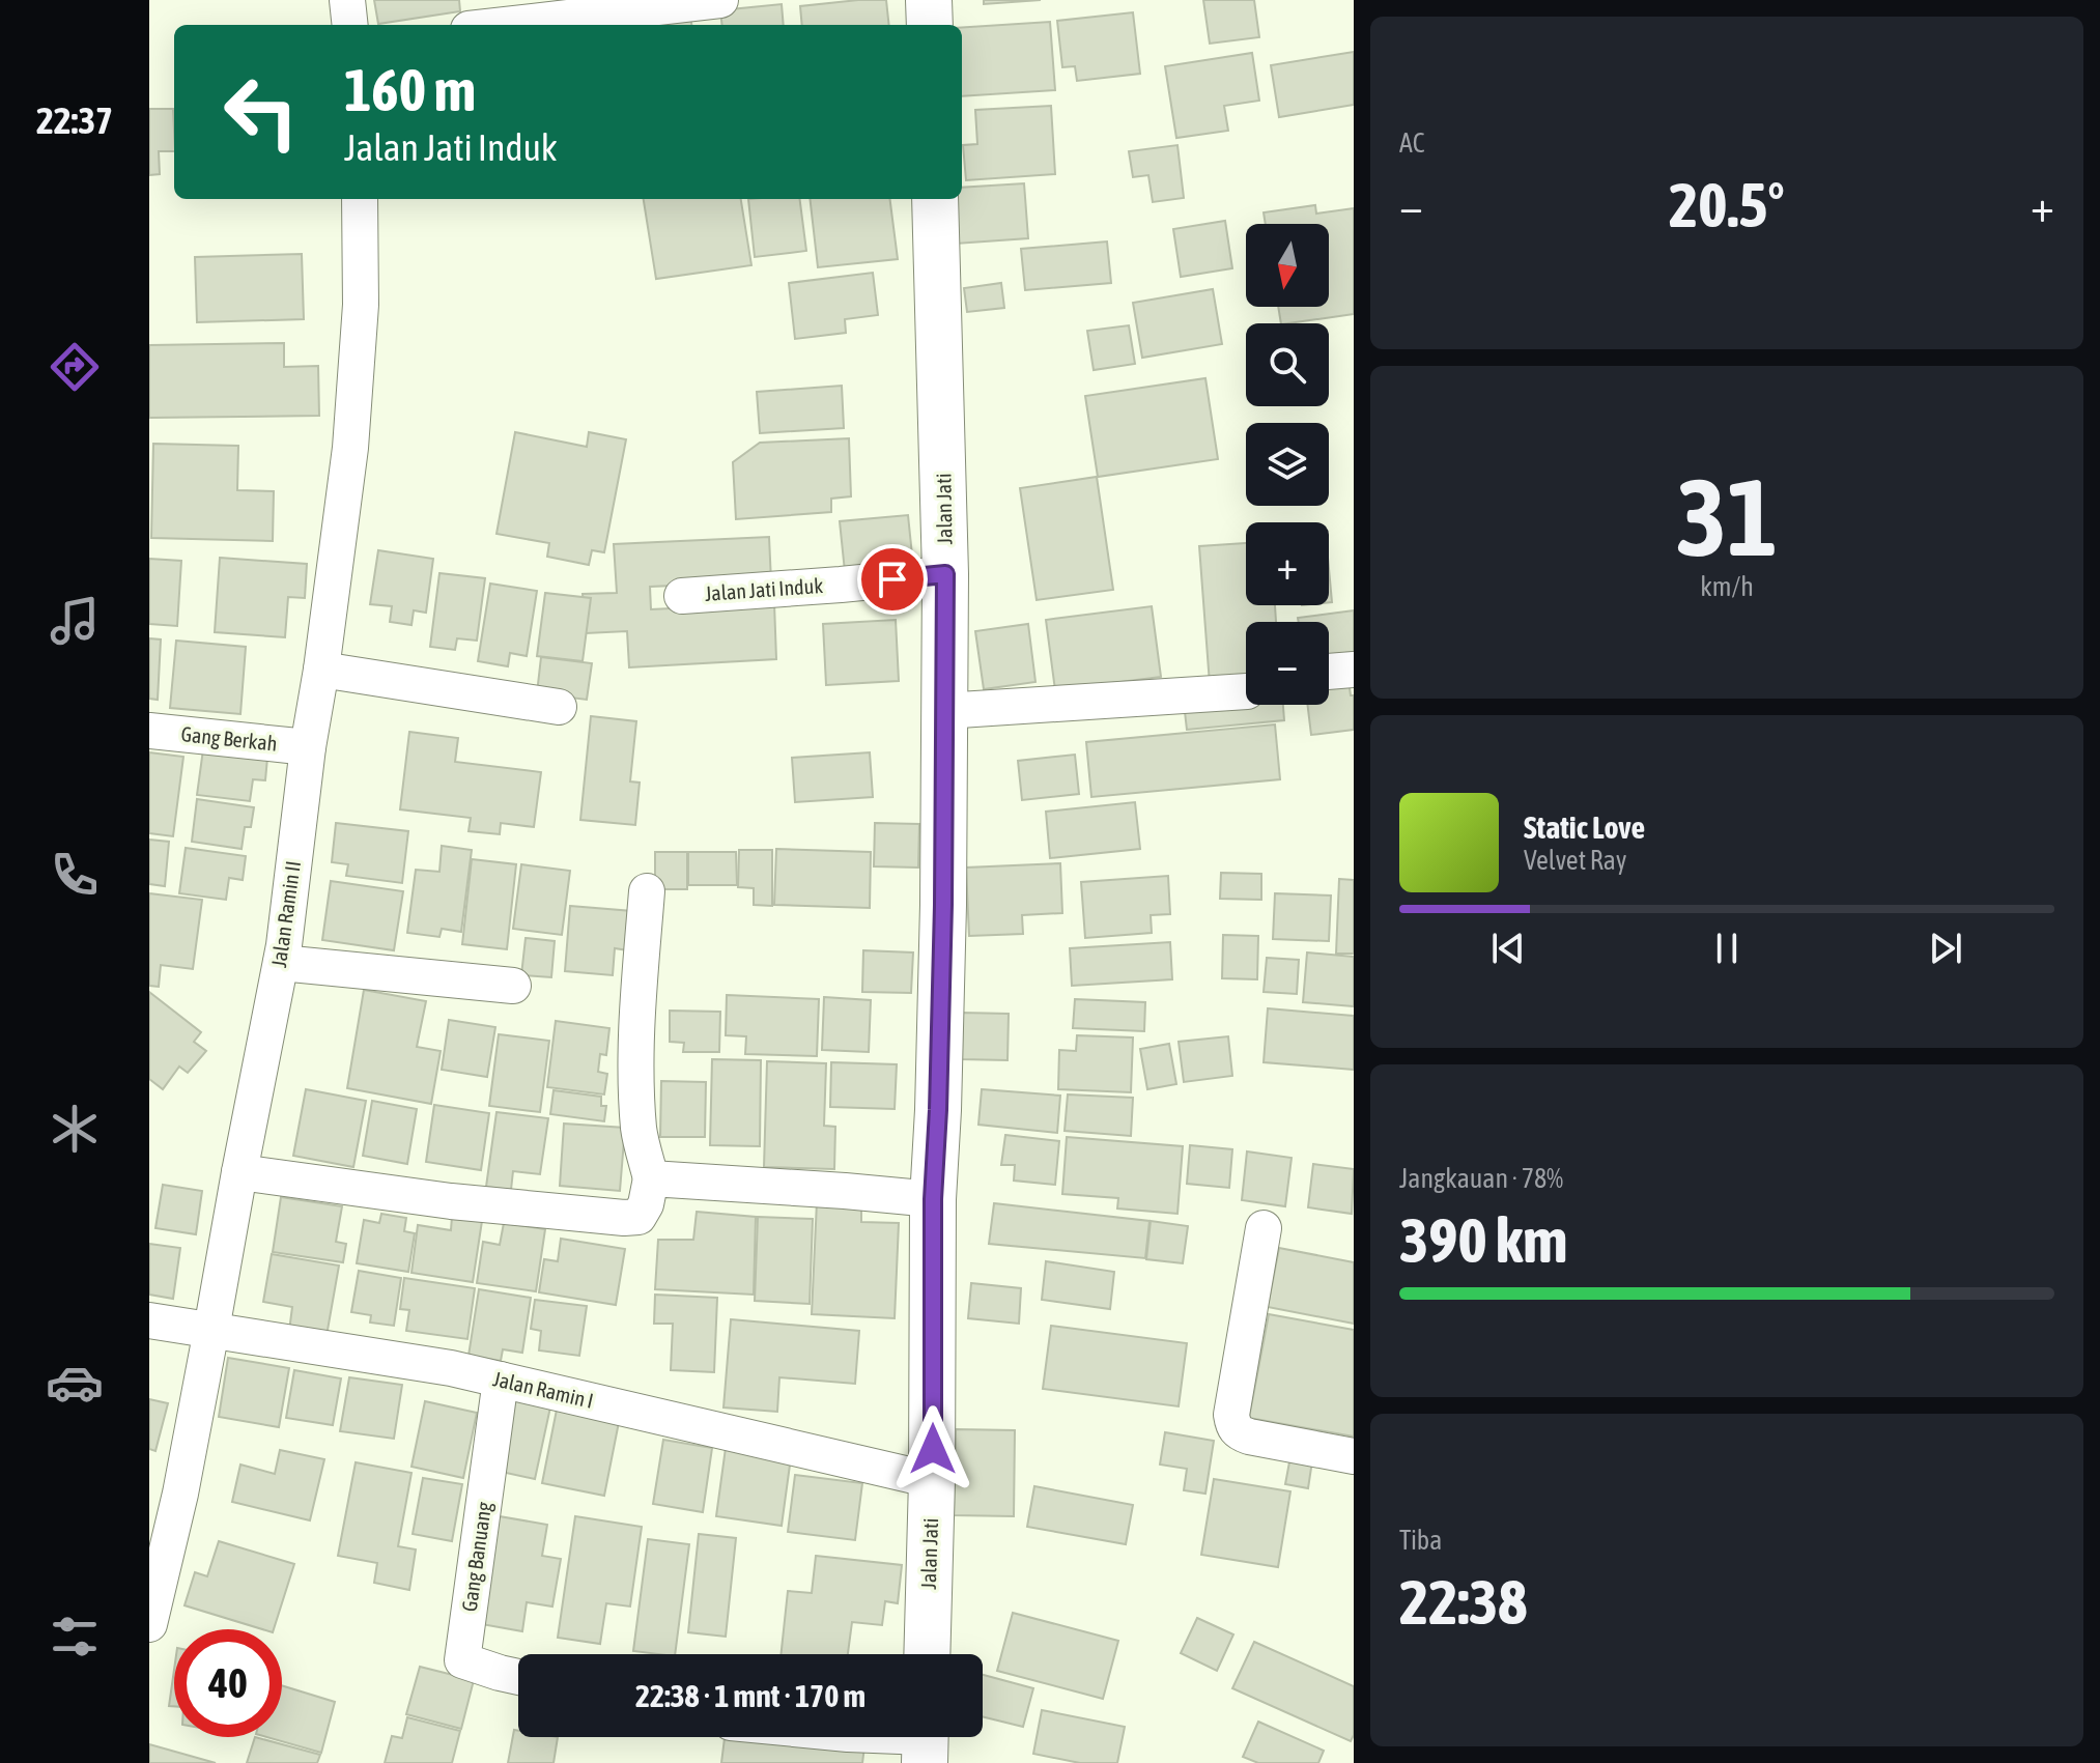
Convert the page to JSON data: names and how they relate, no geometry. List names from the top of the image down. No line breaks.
{"streets":{"street":["Jalan Jati","Jalan Jati Induk","Gang Berkah","Jalan Ramin II","Jalan Ramin I","Gang Banuang"]},"crossings":[["Jalan Jati","Jalan Jati Induk"],["Jalan Jati","Jalan Ramin I"],["Gang Berkah","Jalan Ramin II"],["Jalan Ramin II","Jalan Ramin I"],["Jalan Ramin I","Gang Banuang"]],"north":"bottom","page":{"tabs":"22:37","tile":["AC",["31","km/h"],["Jangkauan · 78%","390 km"],["Tiba","22:38"]],"turn":["160 m","Jalan Jati Induk"],"heat":["−","20.5°","+"],"map_buttons":["+","−"],"song":["Static Love","Velvet Ray"],"limit":"40","trip":"22:38 · 1 mnt · 170 m"}}
